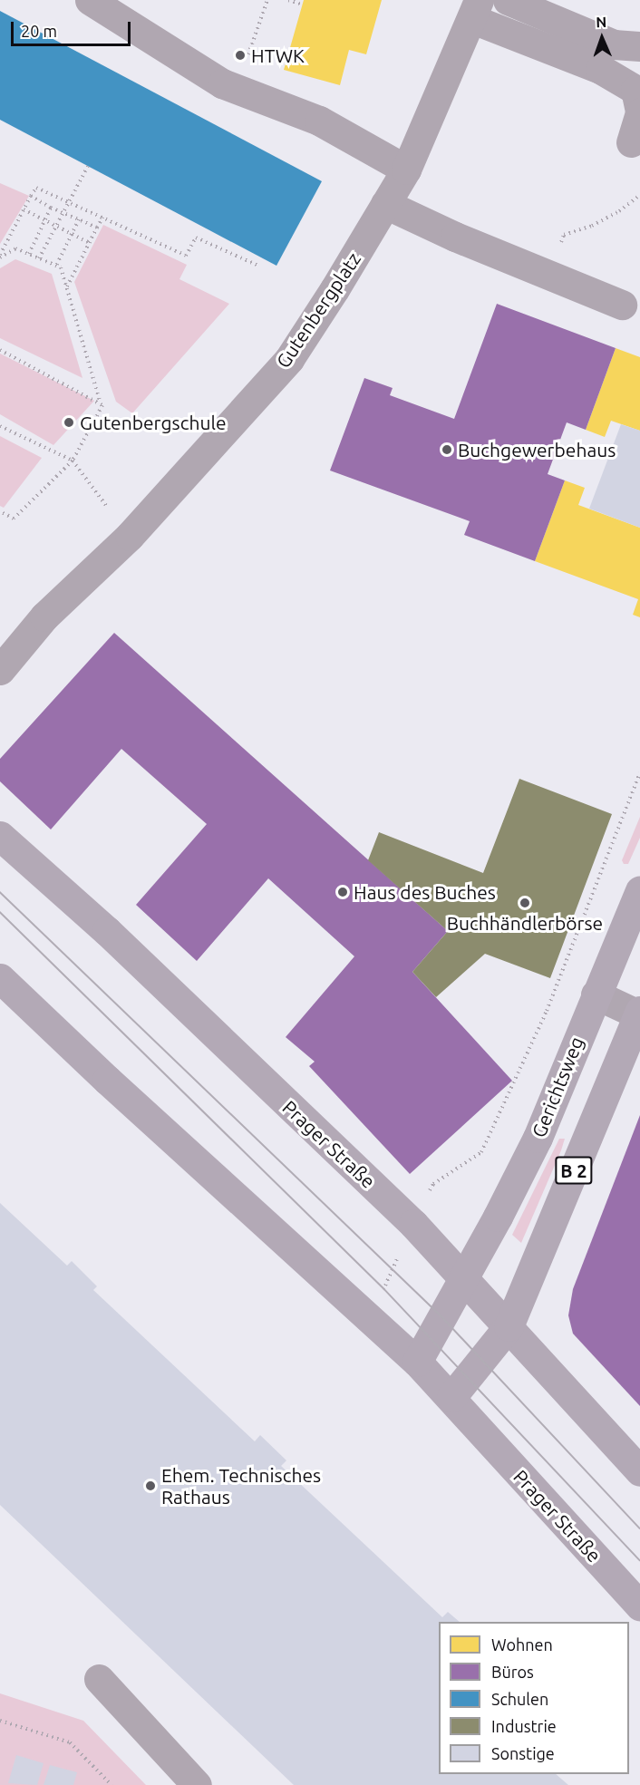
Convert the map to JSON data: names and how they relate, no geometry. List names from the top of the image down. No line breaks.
{"streets":{"main road":["Gerichtsweg","Prager Straße","B 2"],"street":["Gutenbergplatz"]},"crossings":[["Gerichtsweg","Prager Straße"],["Gerichtsweg","B 2"],["Prager Straße","B 2"]],"places":["HTWK","Gutenbergschule","Buchgewerbehaus","Haus des Buches","Buchhändlerbörse","Ehem. Technisches Rathaus"],"legend":["Wohnen","Büros","Schulen","Industrie","Sonstige"],"scale_bar":"20 m","north":"top"}
